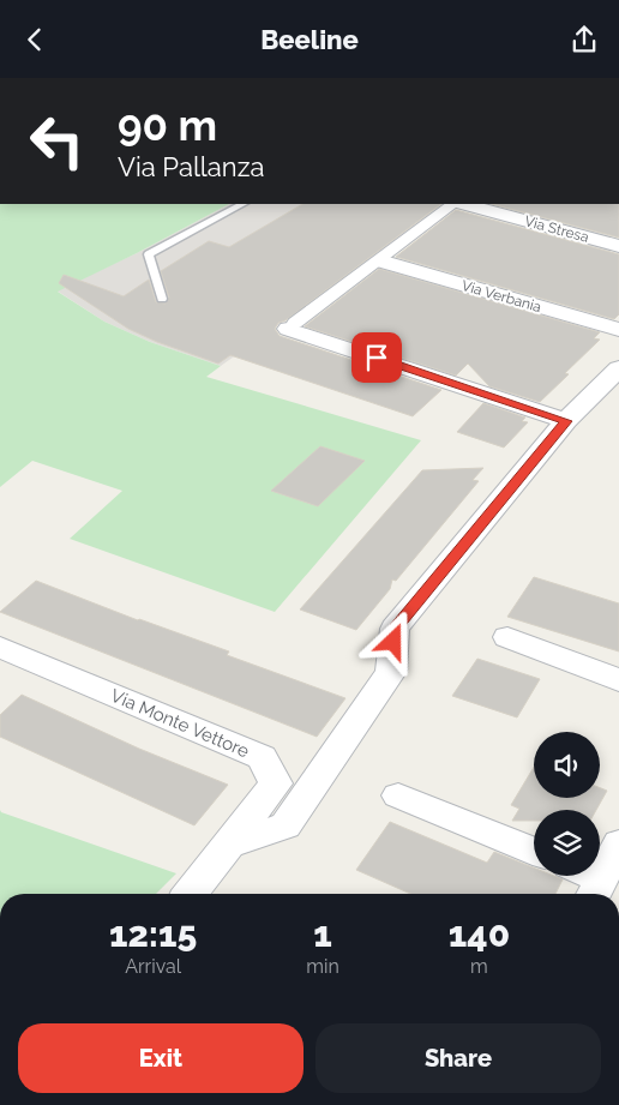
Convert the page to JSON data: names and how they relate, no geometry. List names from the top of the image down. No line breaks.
{"streets":{"street":["Via Stresa","Via Verbania","Via Monte Vettore"]},"page":{"header":"Beeline","turn":["90 m","Via Pallanza"],"eta":["12:15","Arrival","1","min","140","m"],"buttons":["Exit","Share"]}}
